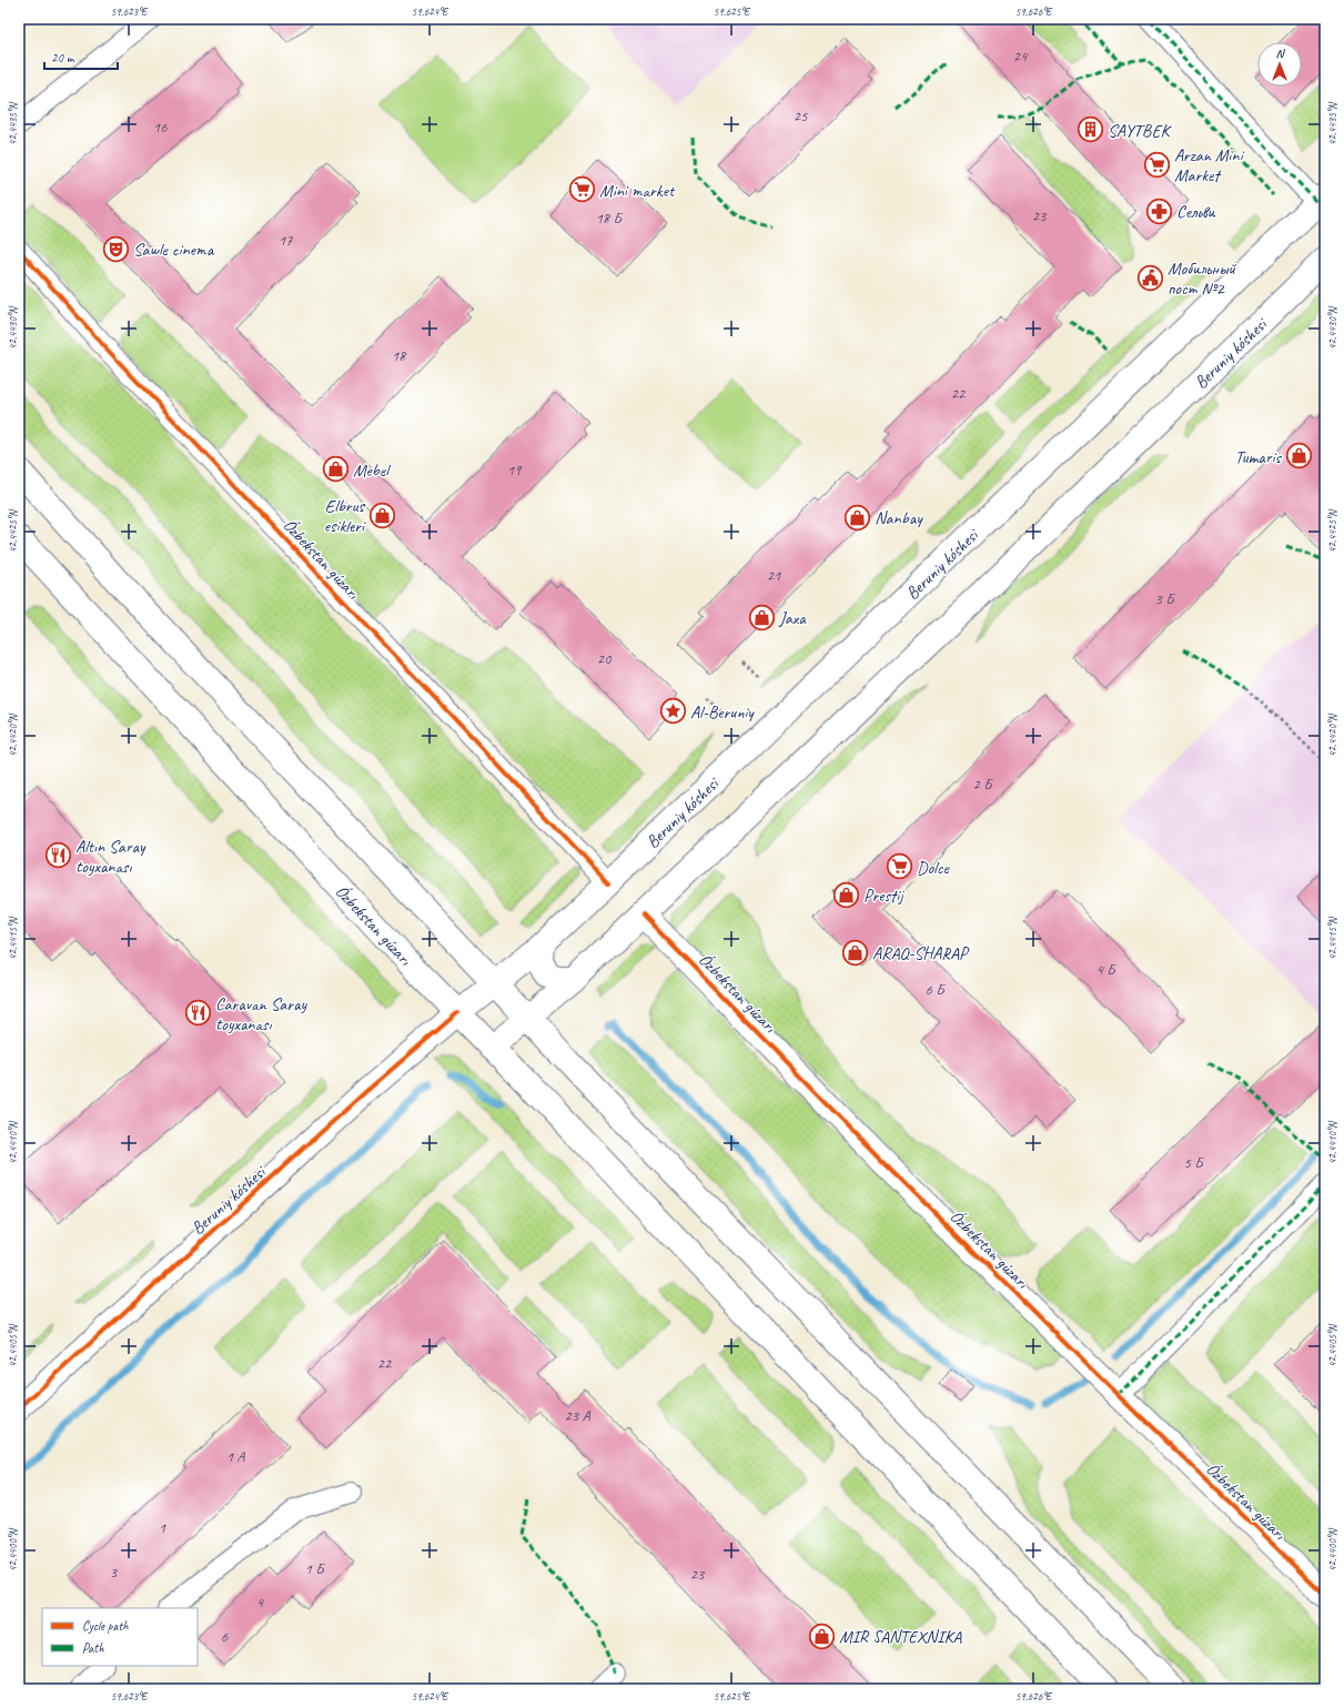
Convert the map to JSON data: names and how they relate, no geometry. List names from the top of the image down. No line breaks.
{"streets":{"main road":["Beruniy kóshesi","Ózbekstan gúzarı"]},"crossings":[["Beruniy kóshesi","Ózbekstan gúzarı"]],"places":{"building":["SAYTBEK"],"supermarket":["Arzan Mini Market","Mini market","Dolce"],"pharmacy":["Сельви"],"theatre":["Sawle cinema"],"public building":["Мобильный пост №2"],"shop":["Tumaris","Mebel","Elbrus esikleri","Nanbay","Jaxa","Prestij","ARAQ-SHARAP","MIR SANTEXNIKA"],"place":["Al-Beruniy"],"restaurant":["Altın Saray toyxanası","Caravan Saray toyxanası"]},"house_numbers":["24","25","16","23","18 Б","17","18","22","19","21","3 Б","20","2 Б","4 Б","6 Б","5 Б","22","23 A","1 А","1","1 Б","3","23","4","6"],"legend":["Cycle path","Path"],"scale_bar":"20 m","north":"top","coordinates":["59.623°E","59.624°E","59.625°E","59.626°E","42.4435°N","42.4430°N","42.4425°N","42.4420°N","42.4415°N","42.4410°N","42.4405°N","42.4400°N"]}
